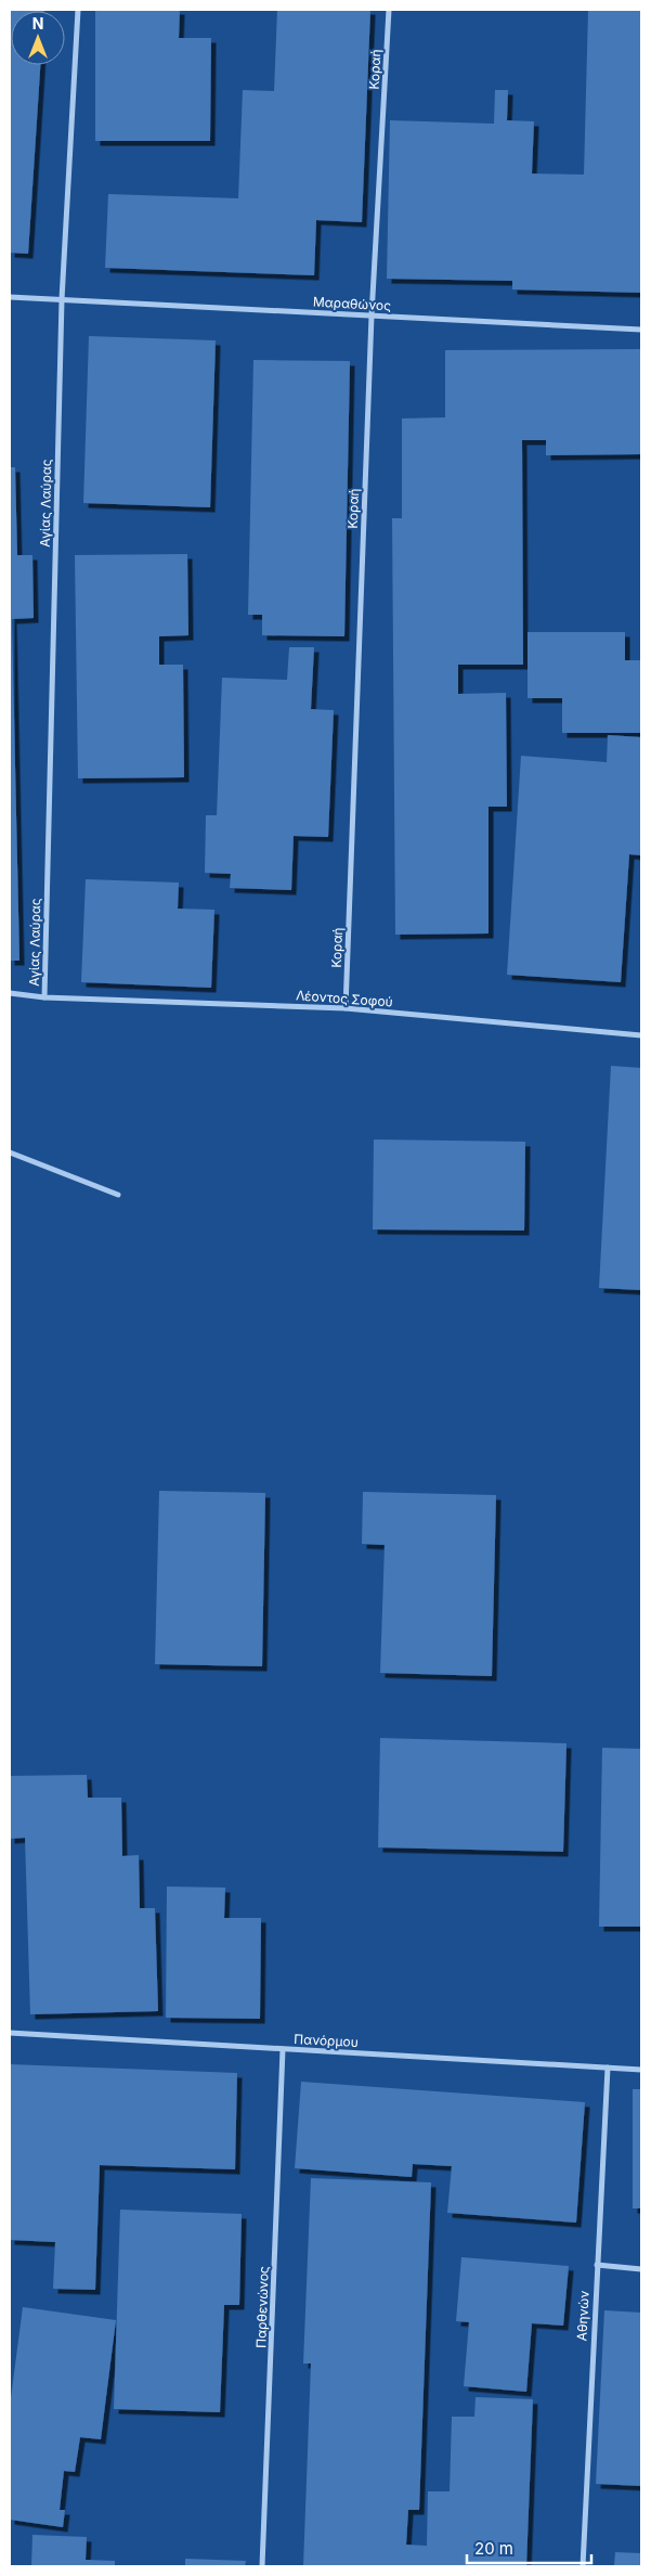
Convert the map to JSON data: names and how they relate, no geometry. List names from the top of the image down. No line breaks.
{"streets":{"street":["Κοραή","Μαραθώνος","Αγίας Λαύρας","Λέοντος Σοφού","Πανόρμου","Παρθενώνος","Αθηνών"]},"crossings":[["Κοραή","Μαραθώνος"],["Κοραή","Λέοντος Σοφού"],["Μαραθώνος","Αγίας Λαύρας"],["Αγίας Λαύρας","Λέοντος Σοφού"],["Πανόρμου","Παρθενώνος"],["Πανόρμου","Αθηνών"]],"scale_bar":"20 m","north":"top"}
